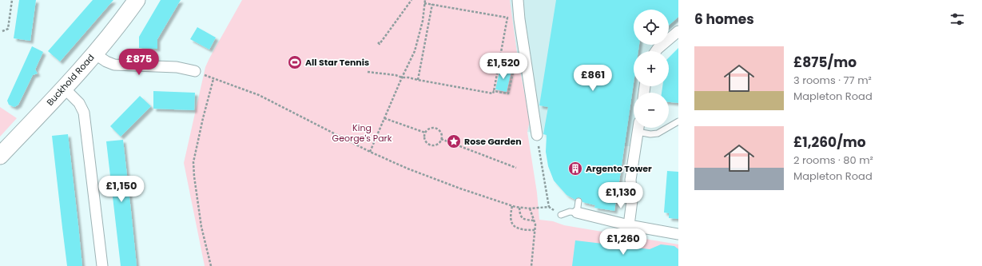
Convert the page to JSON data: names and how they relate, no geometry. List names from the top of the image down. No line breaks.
{"streets":{"main road":["Buckhold Road"]},"parks":["King George's Park"],"places":{"sports":["All Star Tennis"],"place":["Rose Garden"],"building":["Argento Tower"]},"page":{"heading":"6 homes","map_buttons":["+","−"],"list":[{"name":"£875/mo","note":"3 rooms · 77 m² · Mapleton Road"},{"name":"£1,260/mo","note":"2 rooms · 80 m² · Mapleton Road"}],"price":["£875","£1,520","£861","£1,150","£1,130","£1,260"]}}
